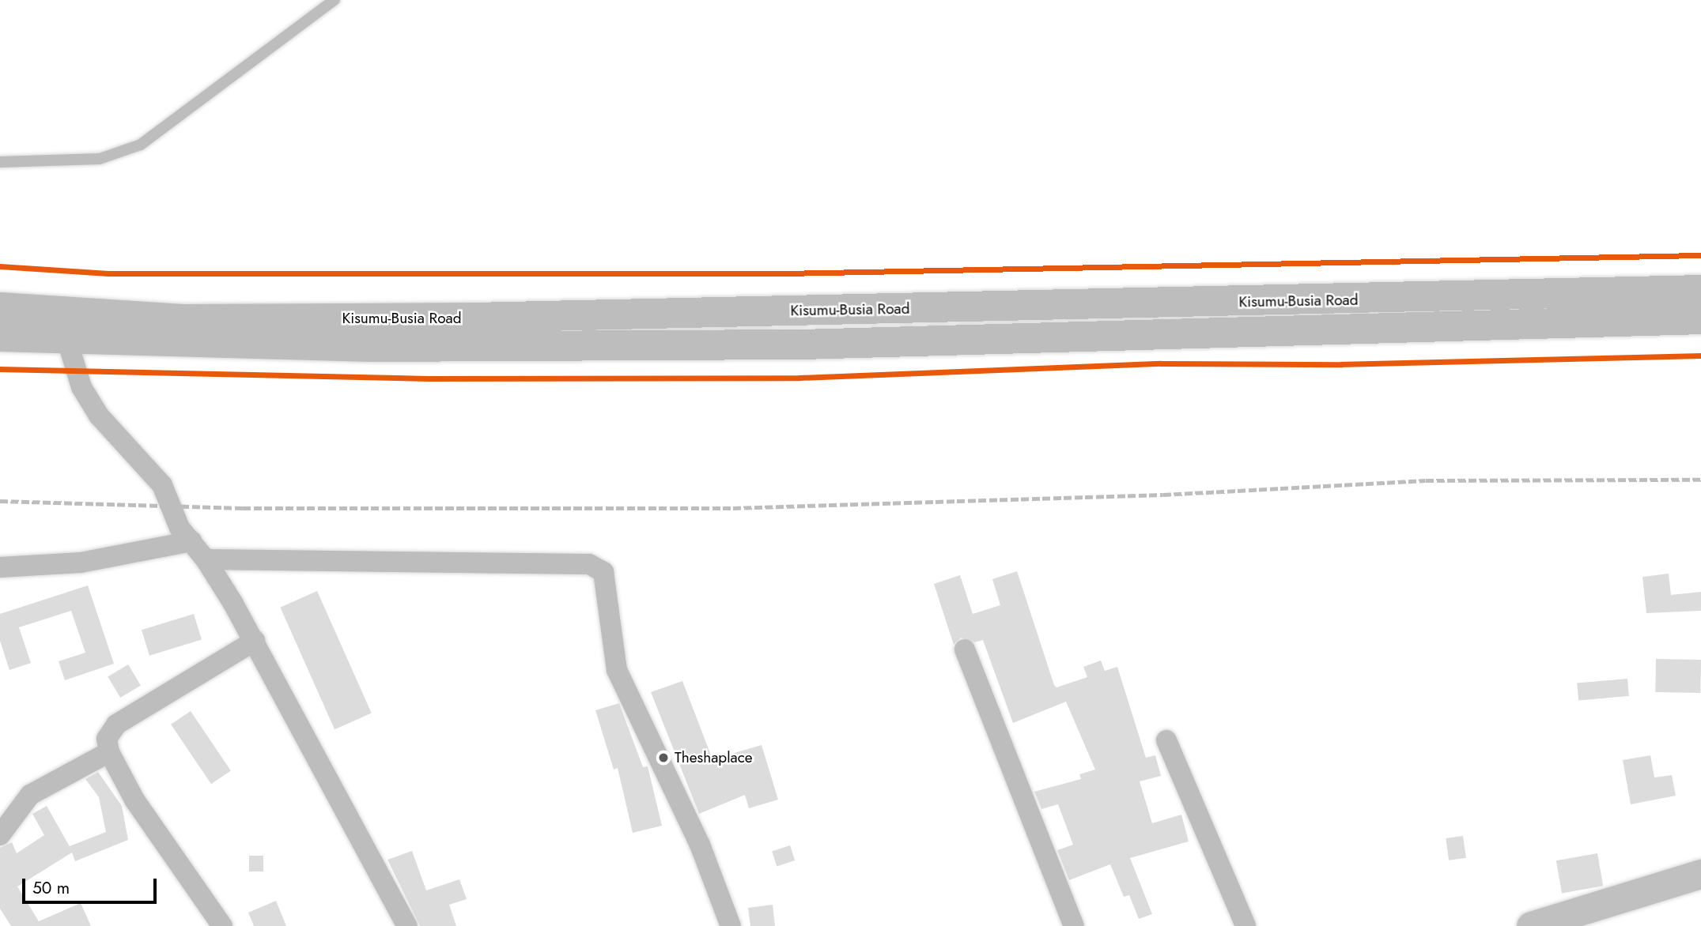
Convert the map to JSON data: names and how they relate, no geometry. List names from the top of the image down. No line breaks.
{"streets":{"highway":["Kisumu-Busia Road"]},"places":["Theshaplace"],"scale_bar":"50 m"}
